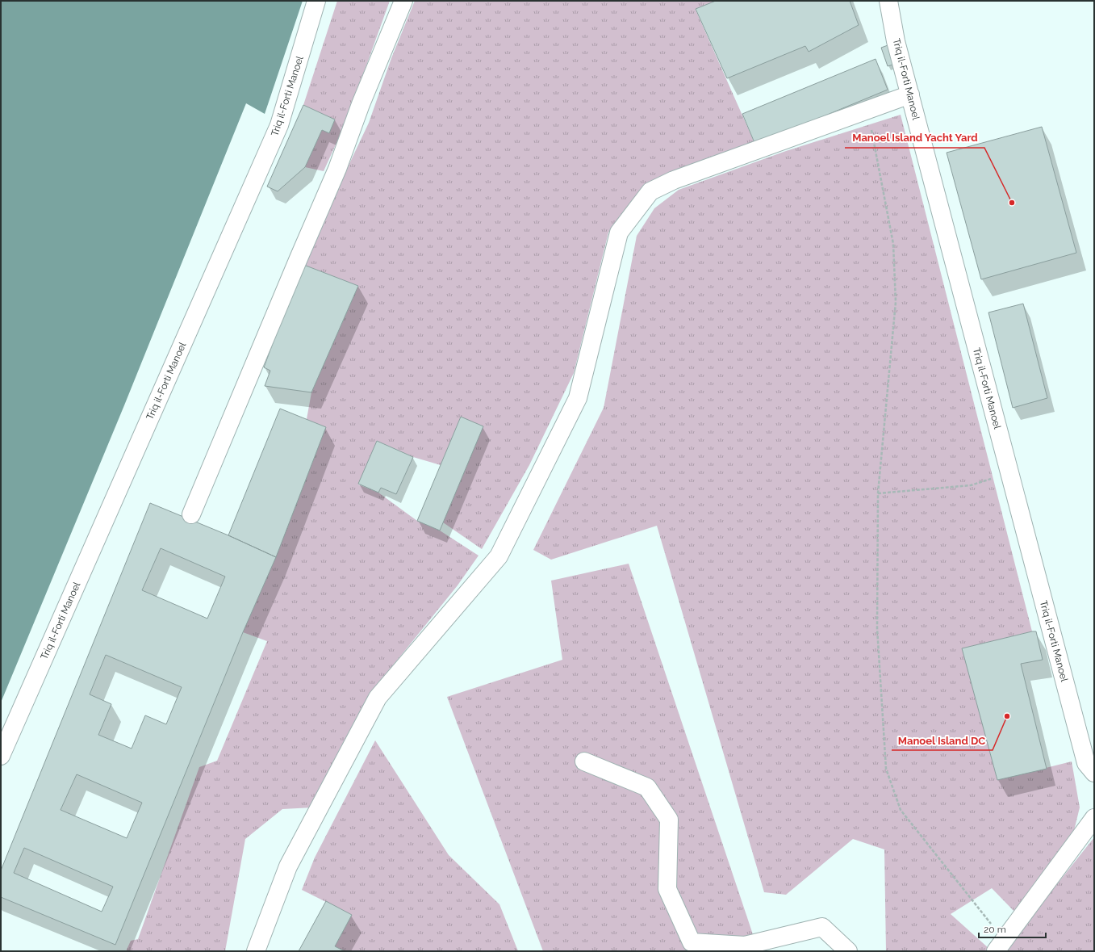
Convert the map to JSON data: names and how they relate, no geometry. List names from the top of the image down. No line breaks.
{"streets":{"street":["Triq il-Forti Manoel"]},"places":["Manoel Island Yacht Yard","Manoel Island DC"],"scale_bar":"20 m"}
